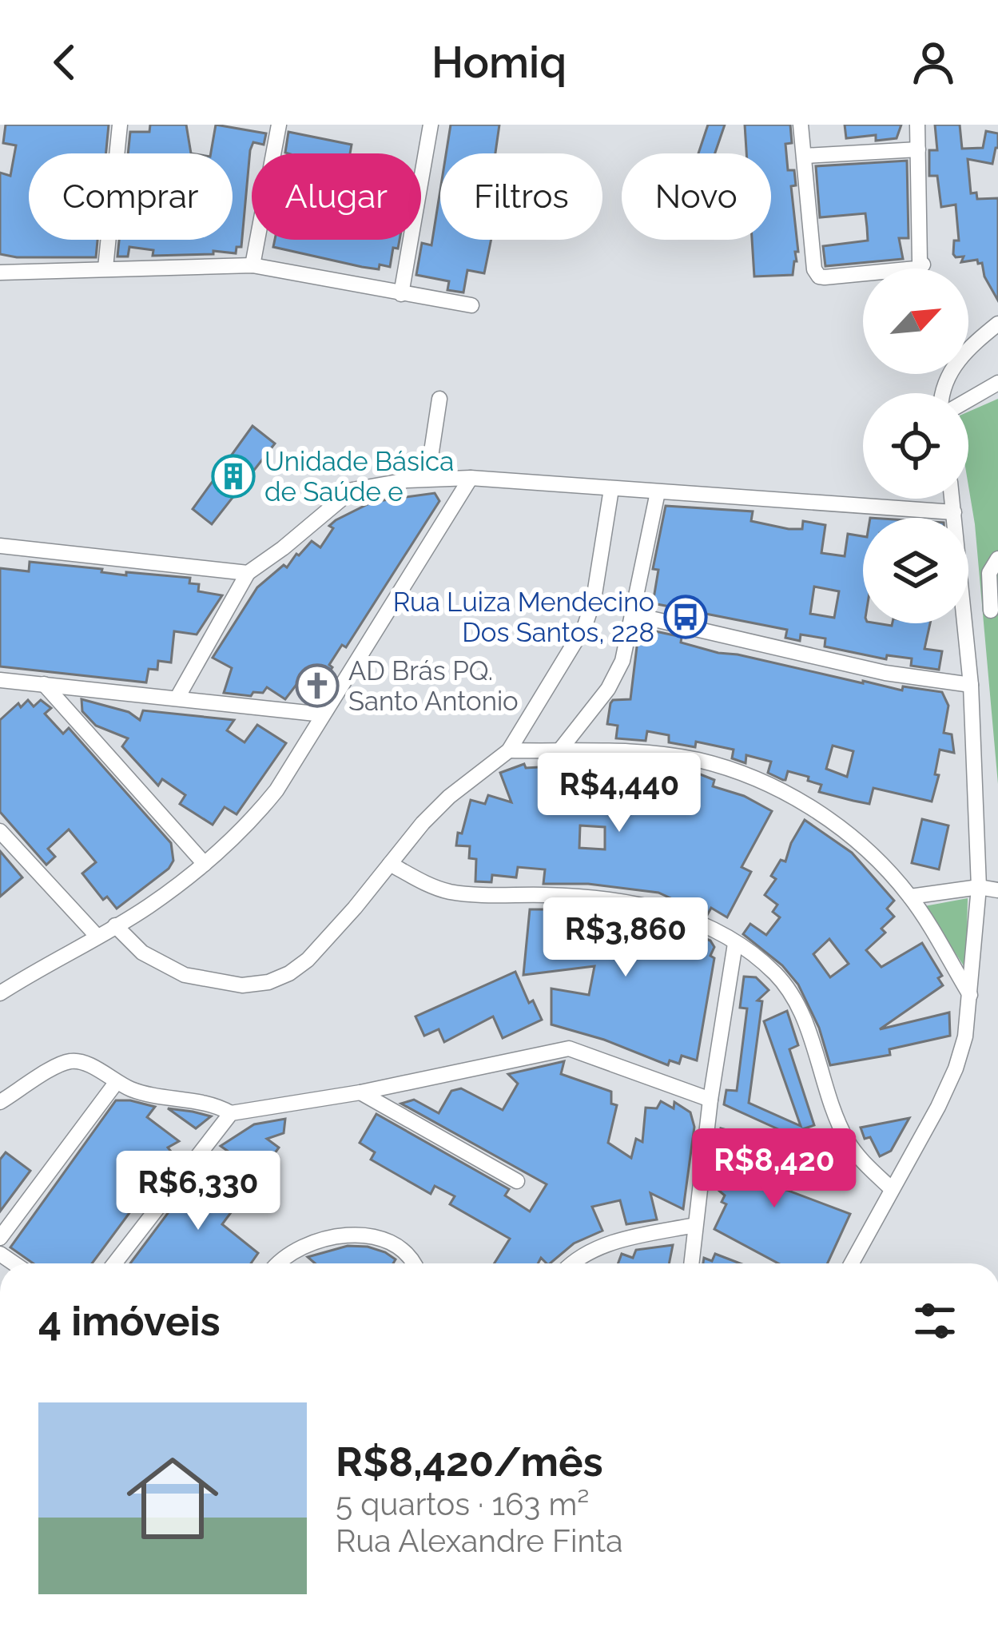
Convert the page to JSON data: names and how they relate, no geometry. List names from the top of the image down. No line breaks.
{"places":{"building":["Unidade Básica de Saúde e"],"bus stop":["Rua Luiza Mendecino Dos Santos, 228"],"church":["AD Brás PQ. Santo Antonio"]},"north":"top right","page":{"header":"Homiq","chip":["Comprar","Alugar","Filtros","Novo"],"price":["R$4,440","R$3,860","R$8,420","R$6,330"],"heading":"4 imóveis","list":[{"name":"R$8,420/mês","note":"5 quartos · 163 m² · Rua Alexandre Finta"}]}}
